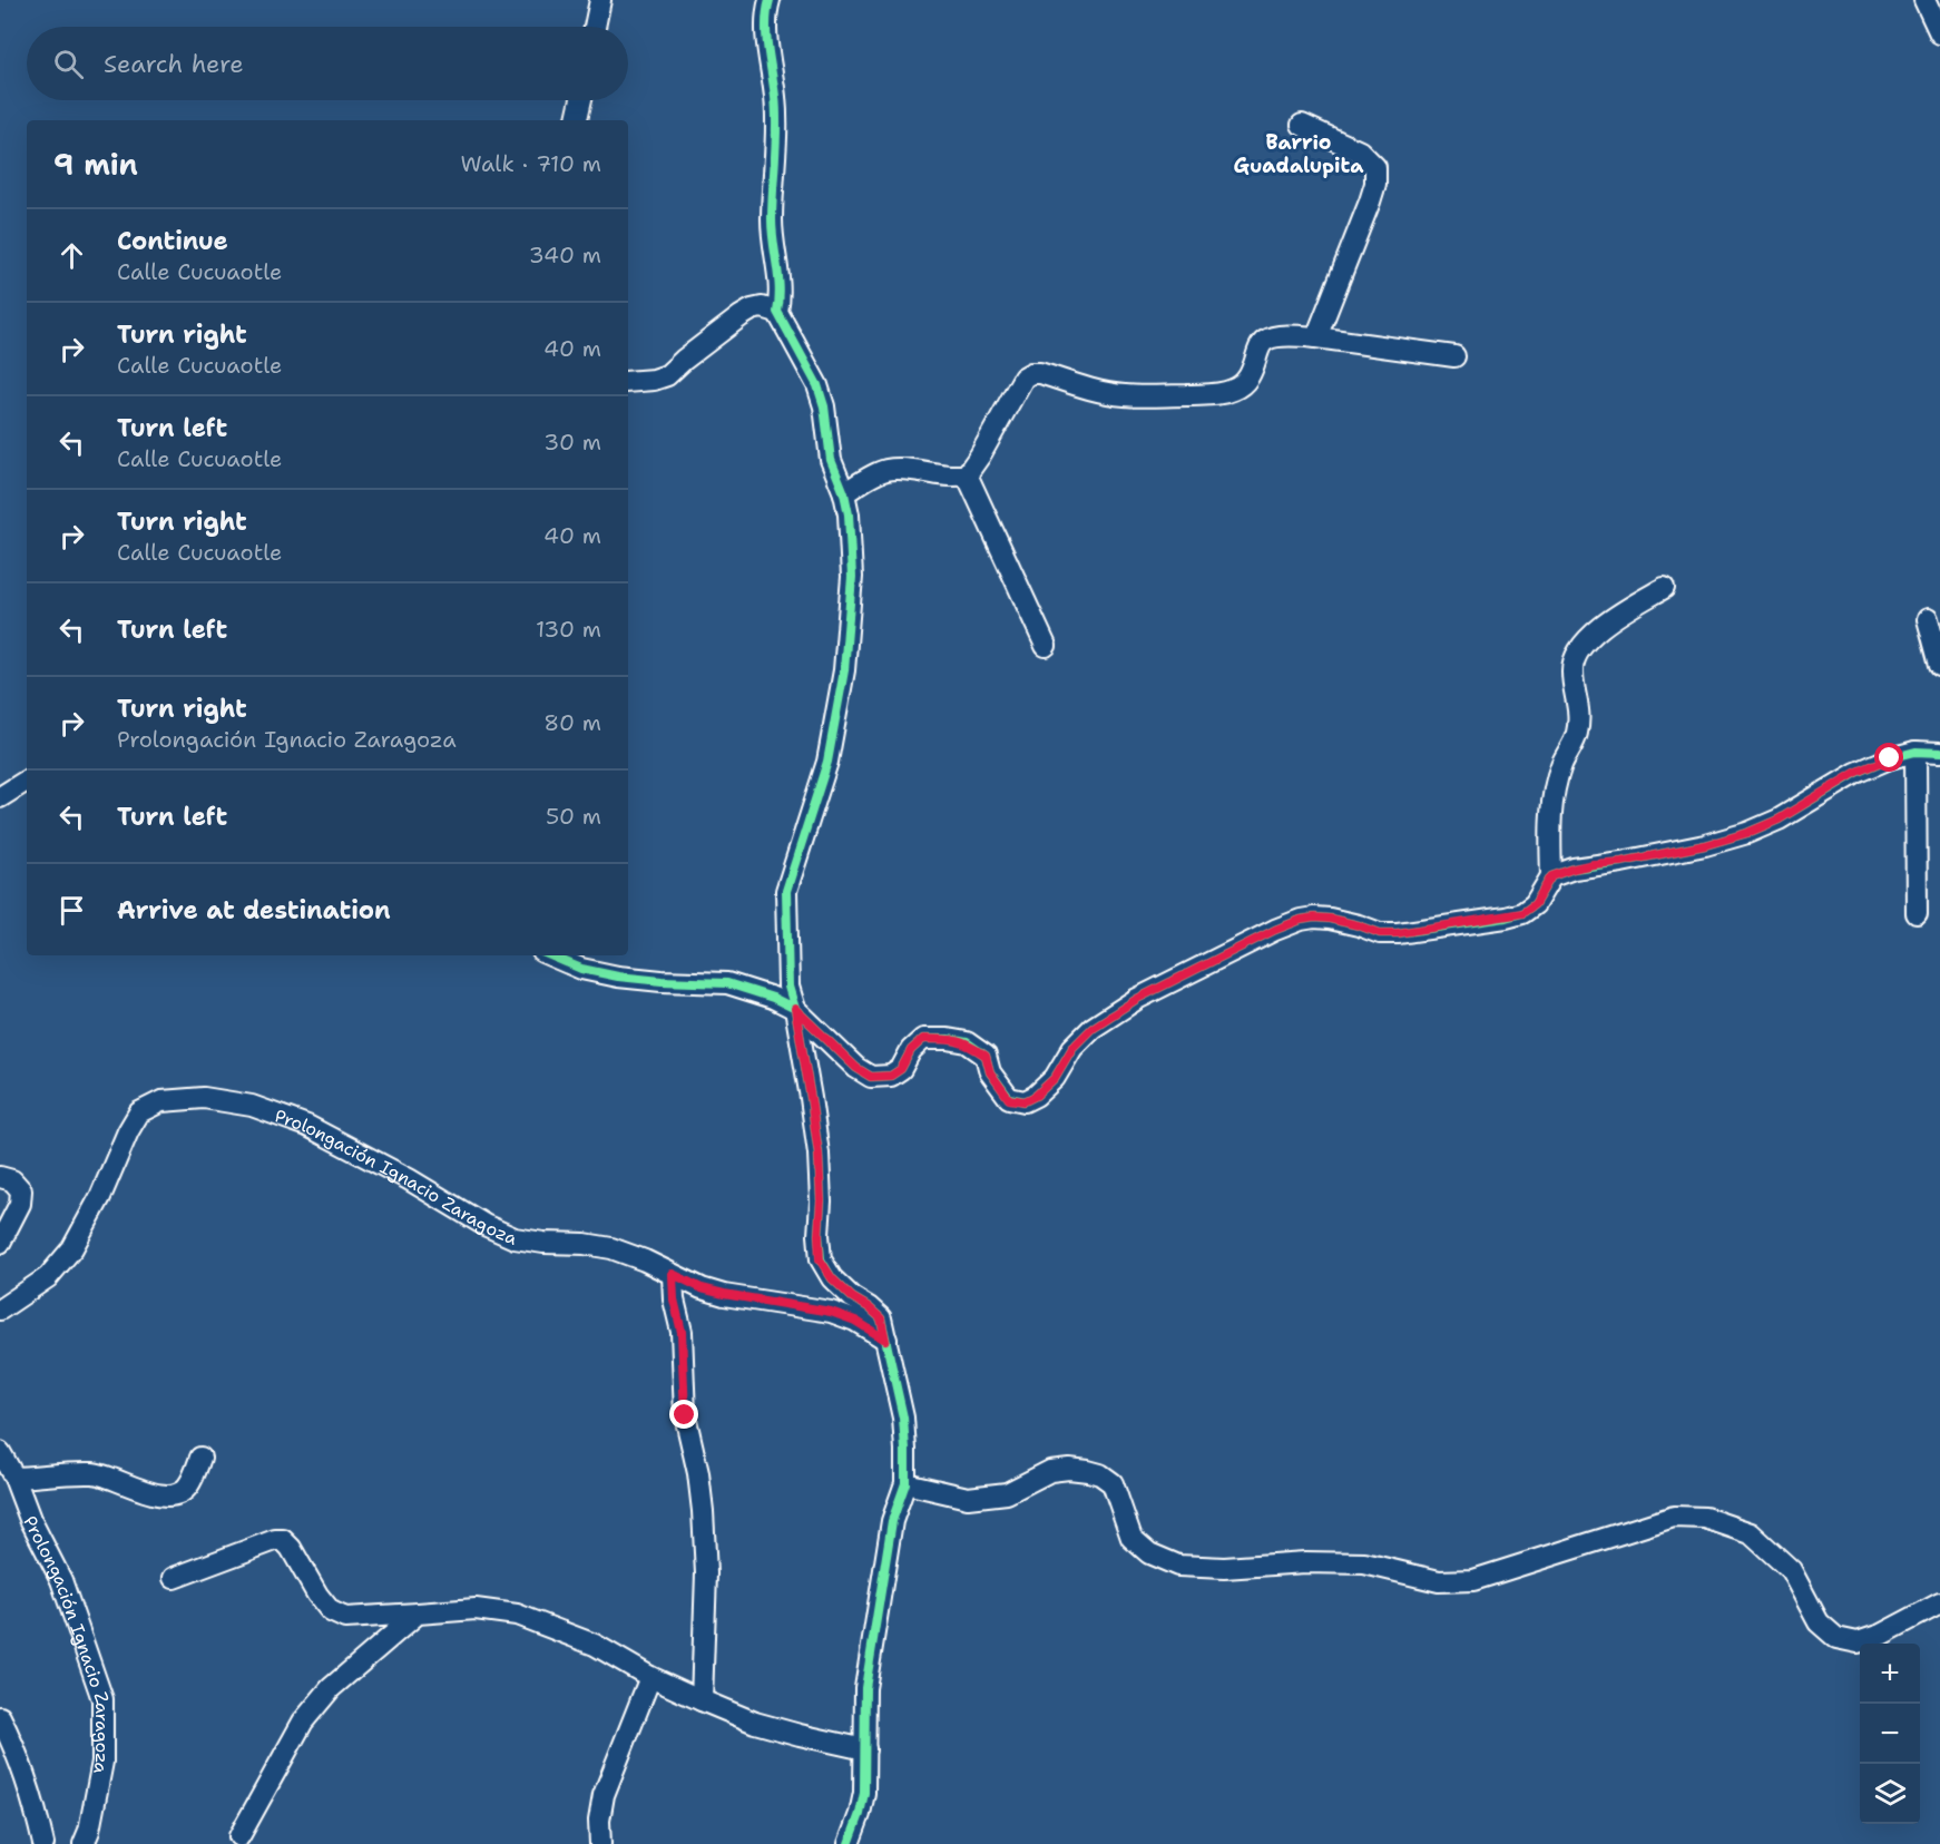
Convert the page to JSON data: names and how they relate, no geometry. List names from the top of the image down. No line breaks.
{"streets":{"street":["Prolongación Ignacio Zaragoza"]},"districts":["Barrio Guadalupita"],"page":{"search":"Search here","heading":["9 min","Walk · 710 m"],"list":[["Continue","Calle Cucuaotle","340 m"],["Turn right","Calle Cucuaotle","40 m"],["Turn left","Calle Cucuaotle","30 m"],["Turn right","Calle Cucuaotle","40 m"],["Turn left","130 m"],["Turn right","Prolongación Ignacio Zaragoza","80 m"],["Turn left","50 m"],"Arrive at destination"],"map_buttons":["+","−"]}}
